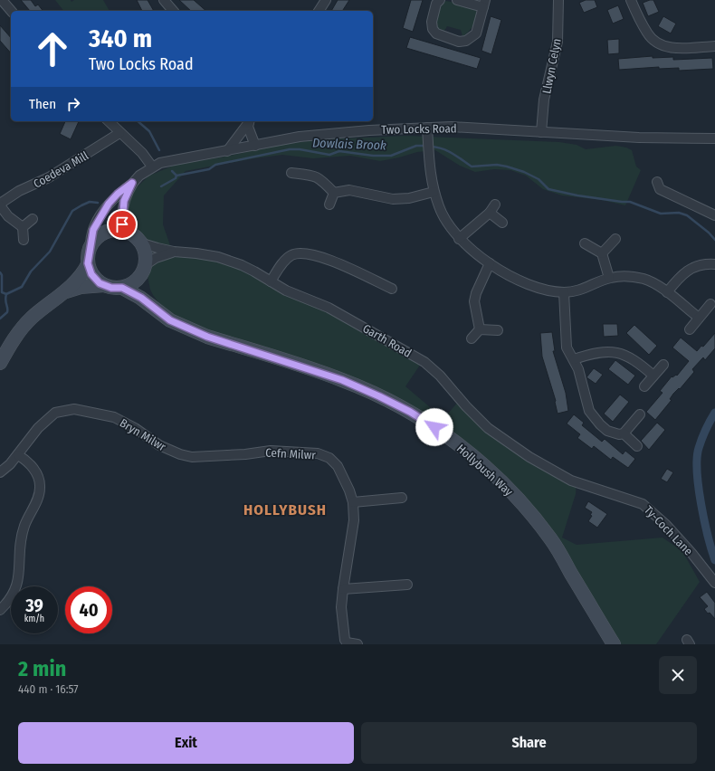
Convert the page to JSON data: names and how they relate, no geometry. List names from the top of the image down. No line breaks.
{"streets":{"street":["Llwyn Celyn","Two Locks Road","Coedeva Mill","Garth Road","Bryn Milwr","Cefn Milwr","Hollybush Way","Ty-Coch Lane"]},"crossings":[["Llwyn Celyn","Two Locks Road"],["Two Locks Road","Garth Road"],["Two Locks Road","Hollybush Way"],["Garth Road","Hollybush Way"],["Garth Road","Ty-Coch Lane"],["Bryn Milwr","Cefn Milwr"]],"districts":["HOLLYBUSH"],"water":["Dowlais Brook"],"page":{"turn":["340 m","Two Locks Road"],"then":"Then","speed":"39 km/h","limit":"40","heading":["2 min","440 m · 16:57"],"buttons":["Exit","Share"]}}
